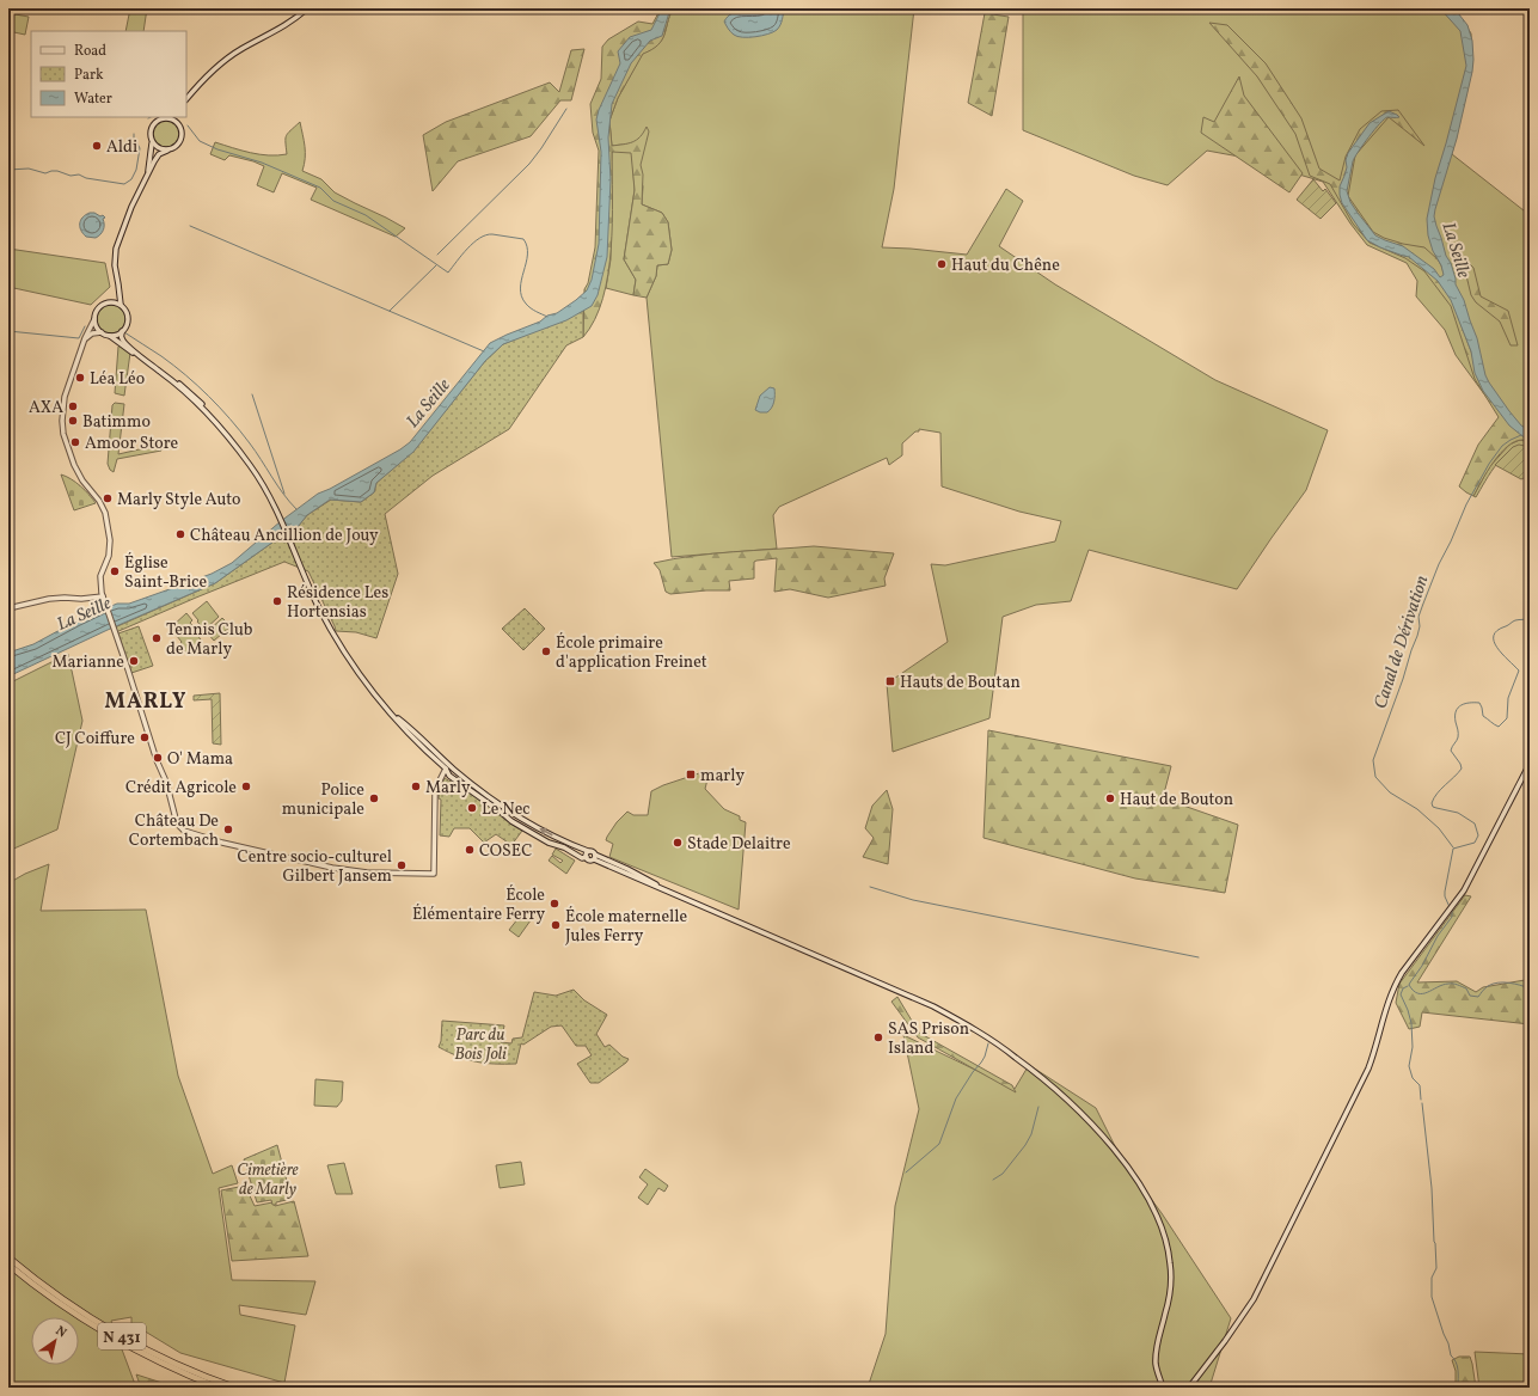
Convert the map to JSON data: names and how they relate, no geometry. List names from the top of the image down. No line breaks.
{"streets":{"highway":["N 431"]},"districts":["MARLY"],"water":["La Seille","Canal de Dérivation"],"parks":["Parc du Bois Joli","Cimetière de Marly"],"places":{"other":["Aldi","Haut du Chêne","Léa Léo","AXA","Batimmo","Amoor Store","Marly Style Auto","Château Ancillion de Jouy","Église Saint-Brice","Résidence Les Hortensias","Tennis Club de Marly","École primaire d'application Freinet","Marianne","CJ Coiffure","O' Mama","Crédit Agricole","Marly","Police municipale","Haut de Bouton","Le Nec","Château De Cortembach","Stade Delaitre","COSEC","Centre socio-culturel Gilbert Jansem","École Élémentaire Ferry","École maternelle Jules Ferry","SAS Prison Island"],"transit":["Hauts de Boutan","marly"]},"legend":["Road","Park","Water"],"north":"top right"}
